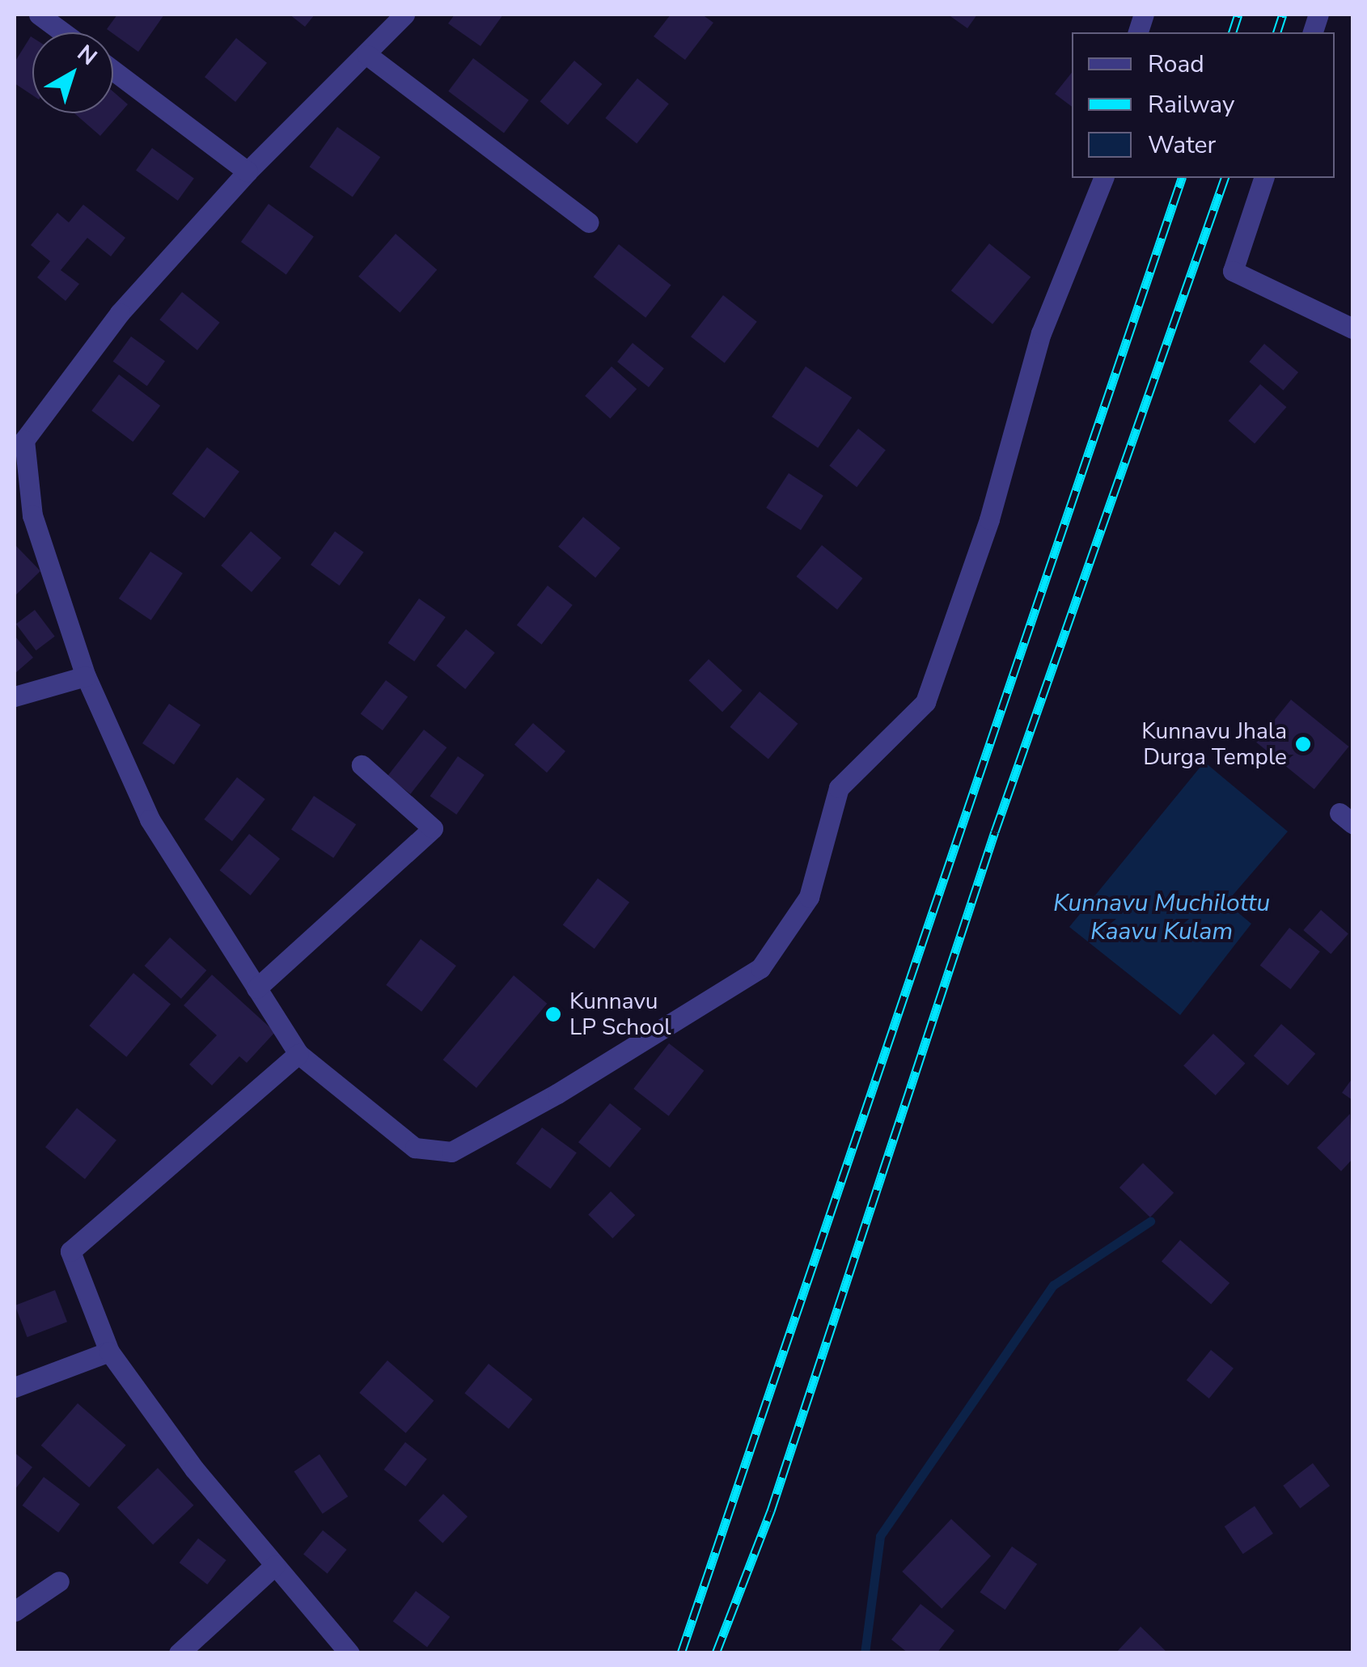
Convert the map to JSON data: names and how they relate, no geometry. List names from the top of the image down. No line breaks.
{"water":["Kunnavu Muchilottu Kaavu Kulam"],"places":["Kunnavu Jhala Durga Temple","Kunnavu LP School"],"legend":["Road","Railway","Water"],"north":"top right"}
